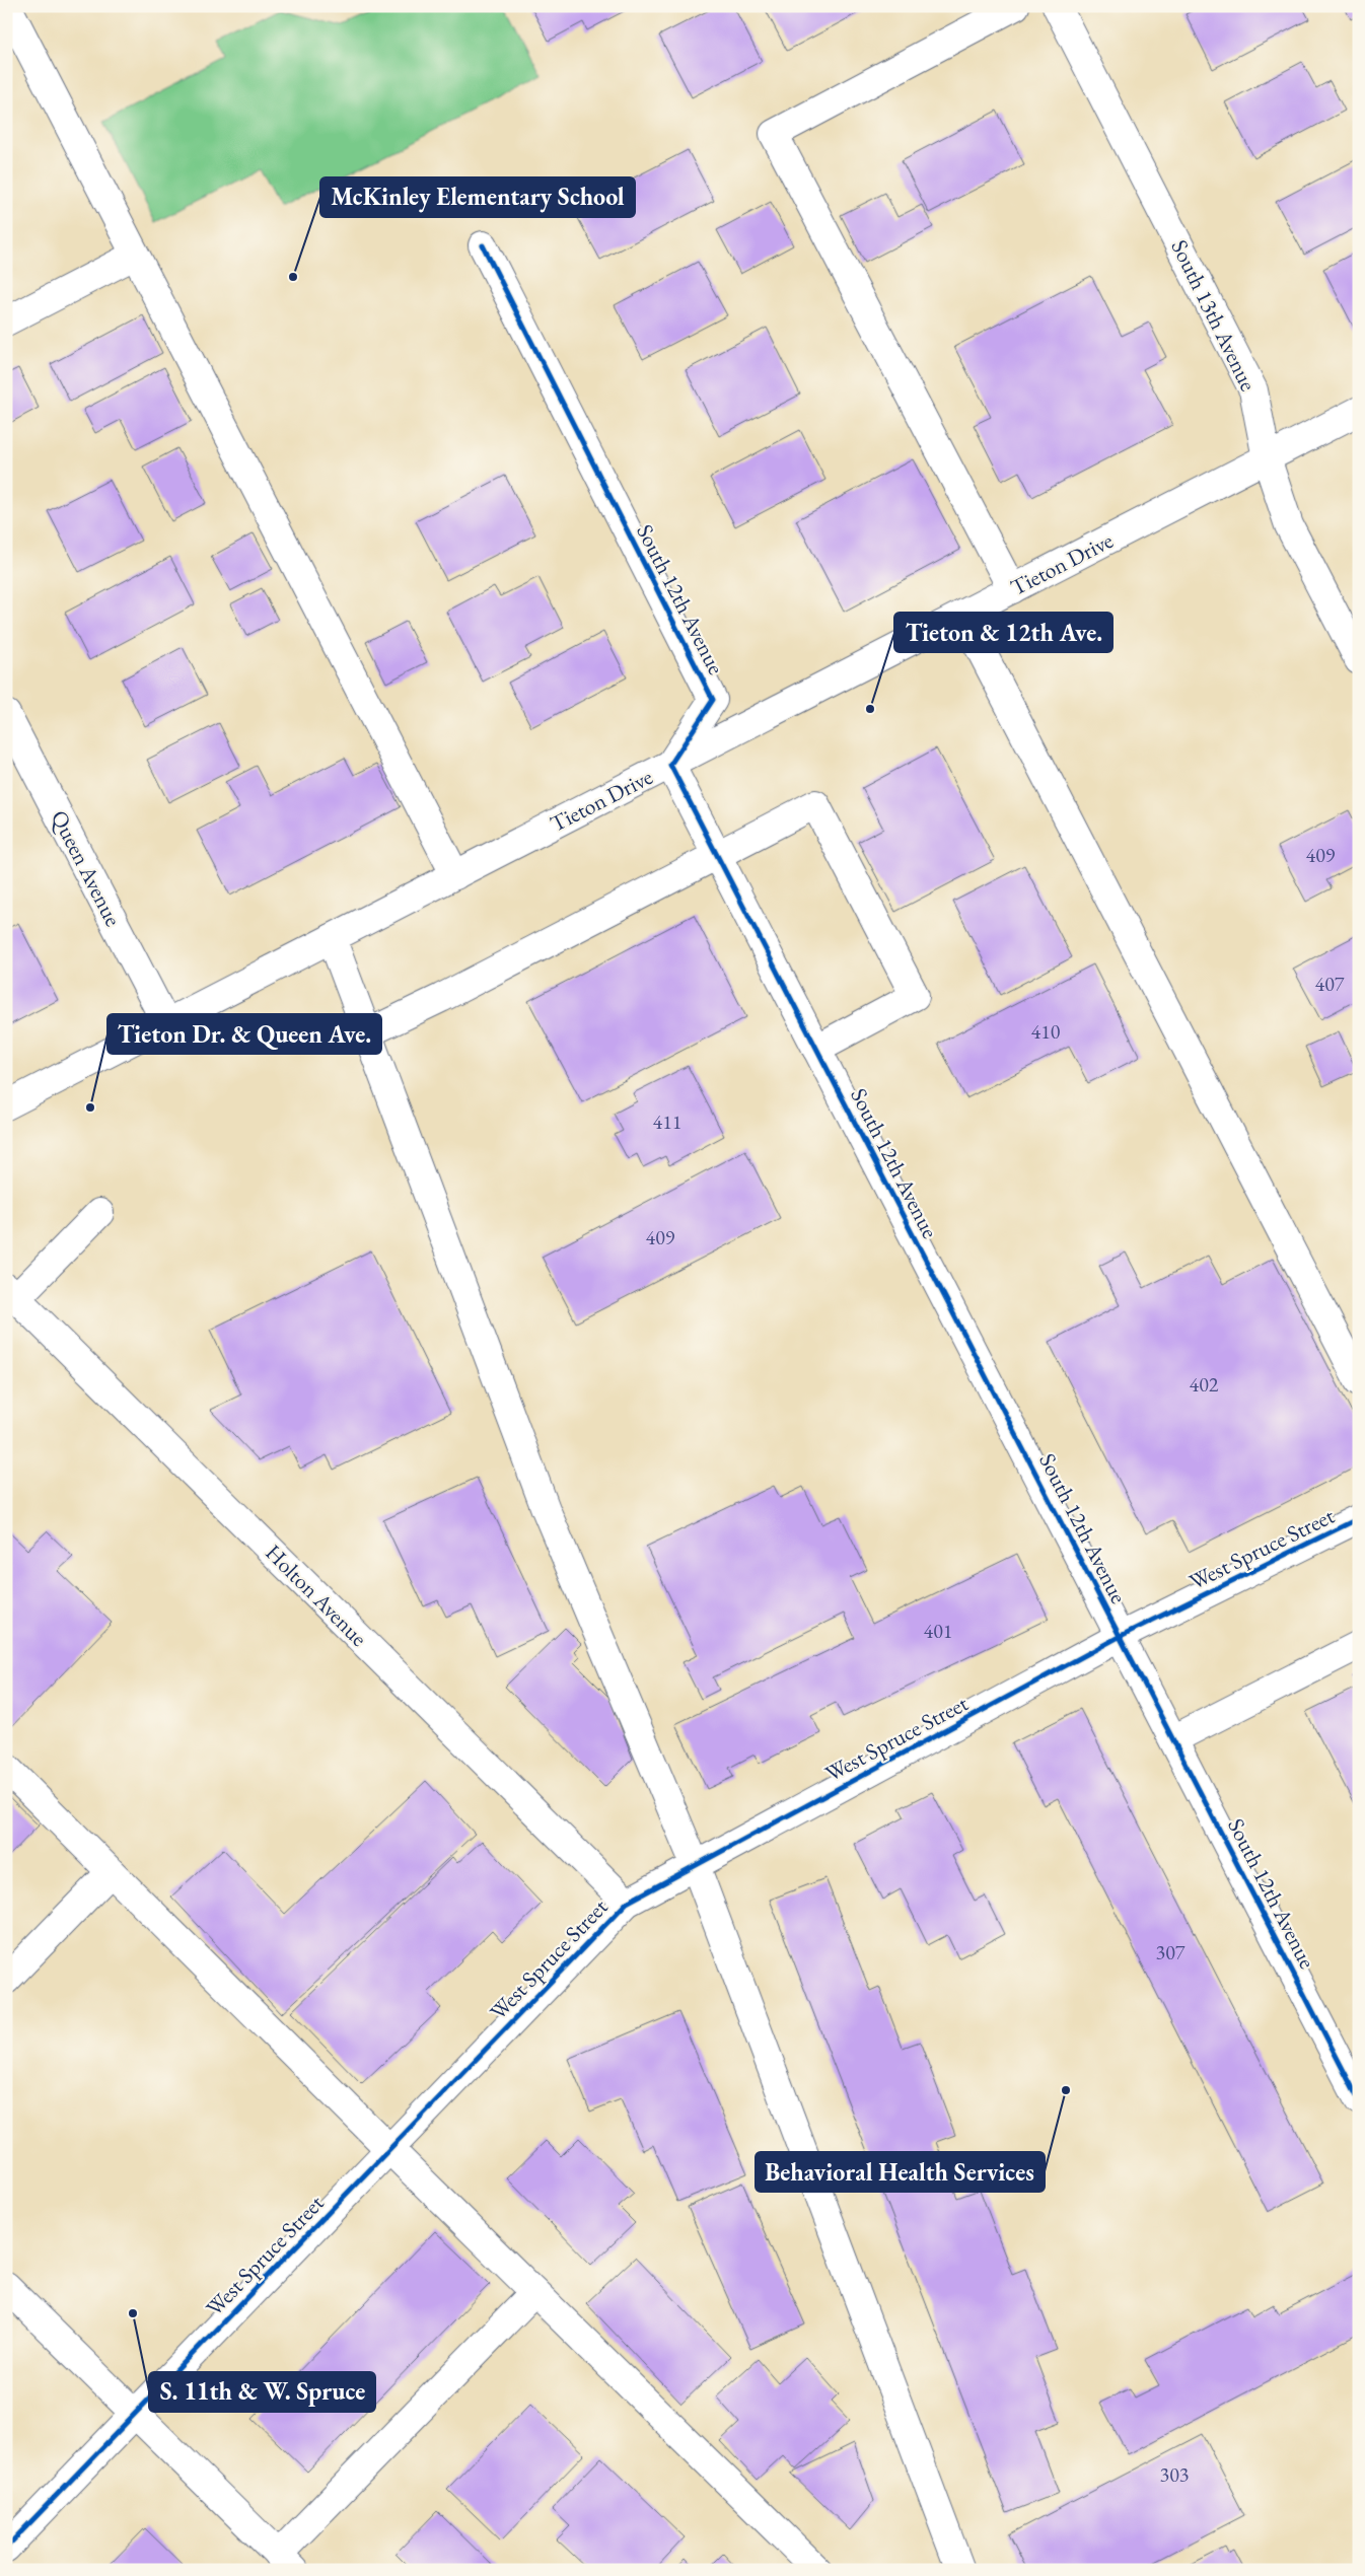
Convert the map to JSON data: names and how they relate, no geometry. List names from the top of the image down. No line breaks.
{"streets":{"street":["South 13th Avenue","Tieton Drive","South 12th Avenue","Queen Avenue","West Spruce Street","Holton Avenue"]},"crossings":[["South 13th Avenue","Tieton Drive"],["Tieton Drive","South 12th Avenue"],["Tieton Drive","Queen Avenue"],["South 12th Avenue","West Spruce Street"],["West Spruce Street","Holton Avenue"]],"places":["McKinley Elementary School","Tieton & 12th Ave.","Tieton Dr. & Queen Ave.","Behavioral Health Services","S. 11th & W. Spruce"],"house_numbers":["409","407","410","411","409","402","401","307","303"]}
